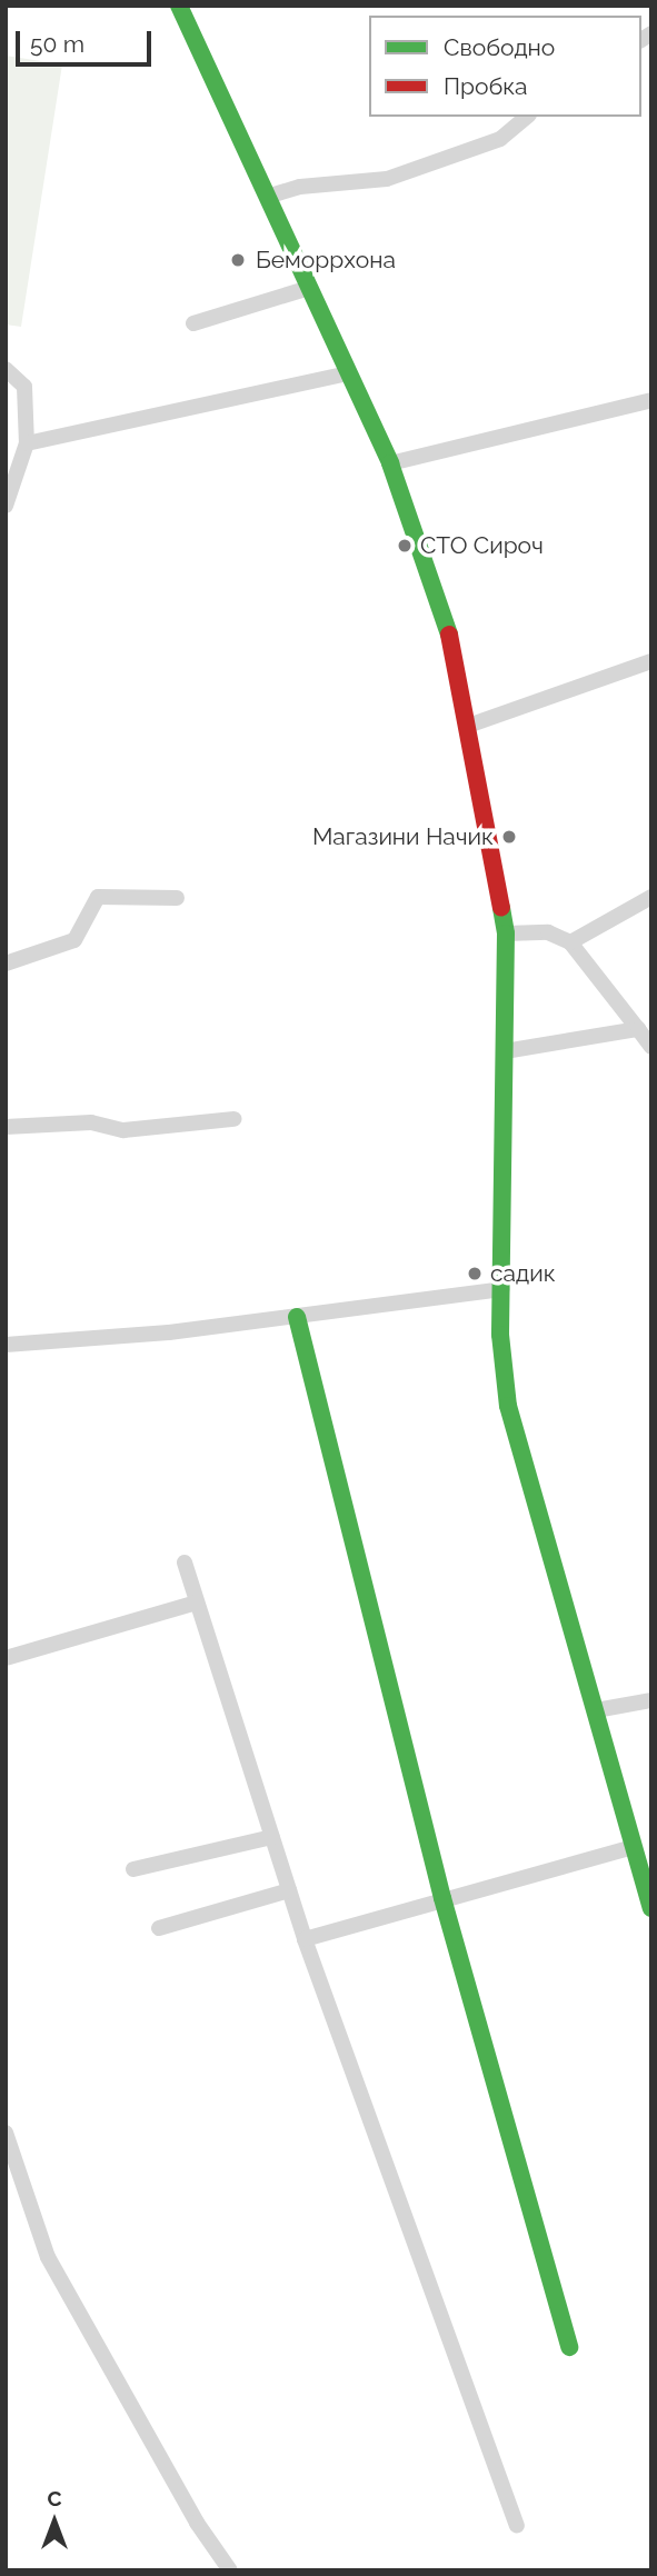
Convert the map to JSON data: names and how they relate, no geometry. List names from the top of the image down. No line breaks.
{"places":["Беморрхона","СТО Сироч","Магазини Начик","садик"],"legend":["Свободно","Пробка"],"scale_bar":"50 m","north":"top"}
